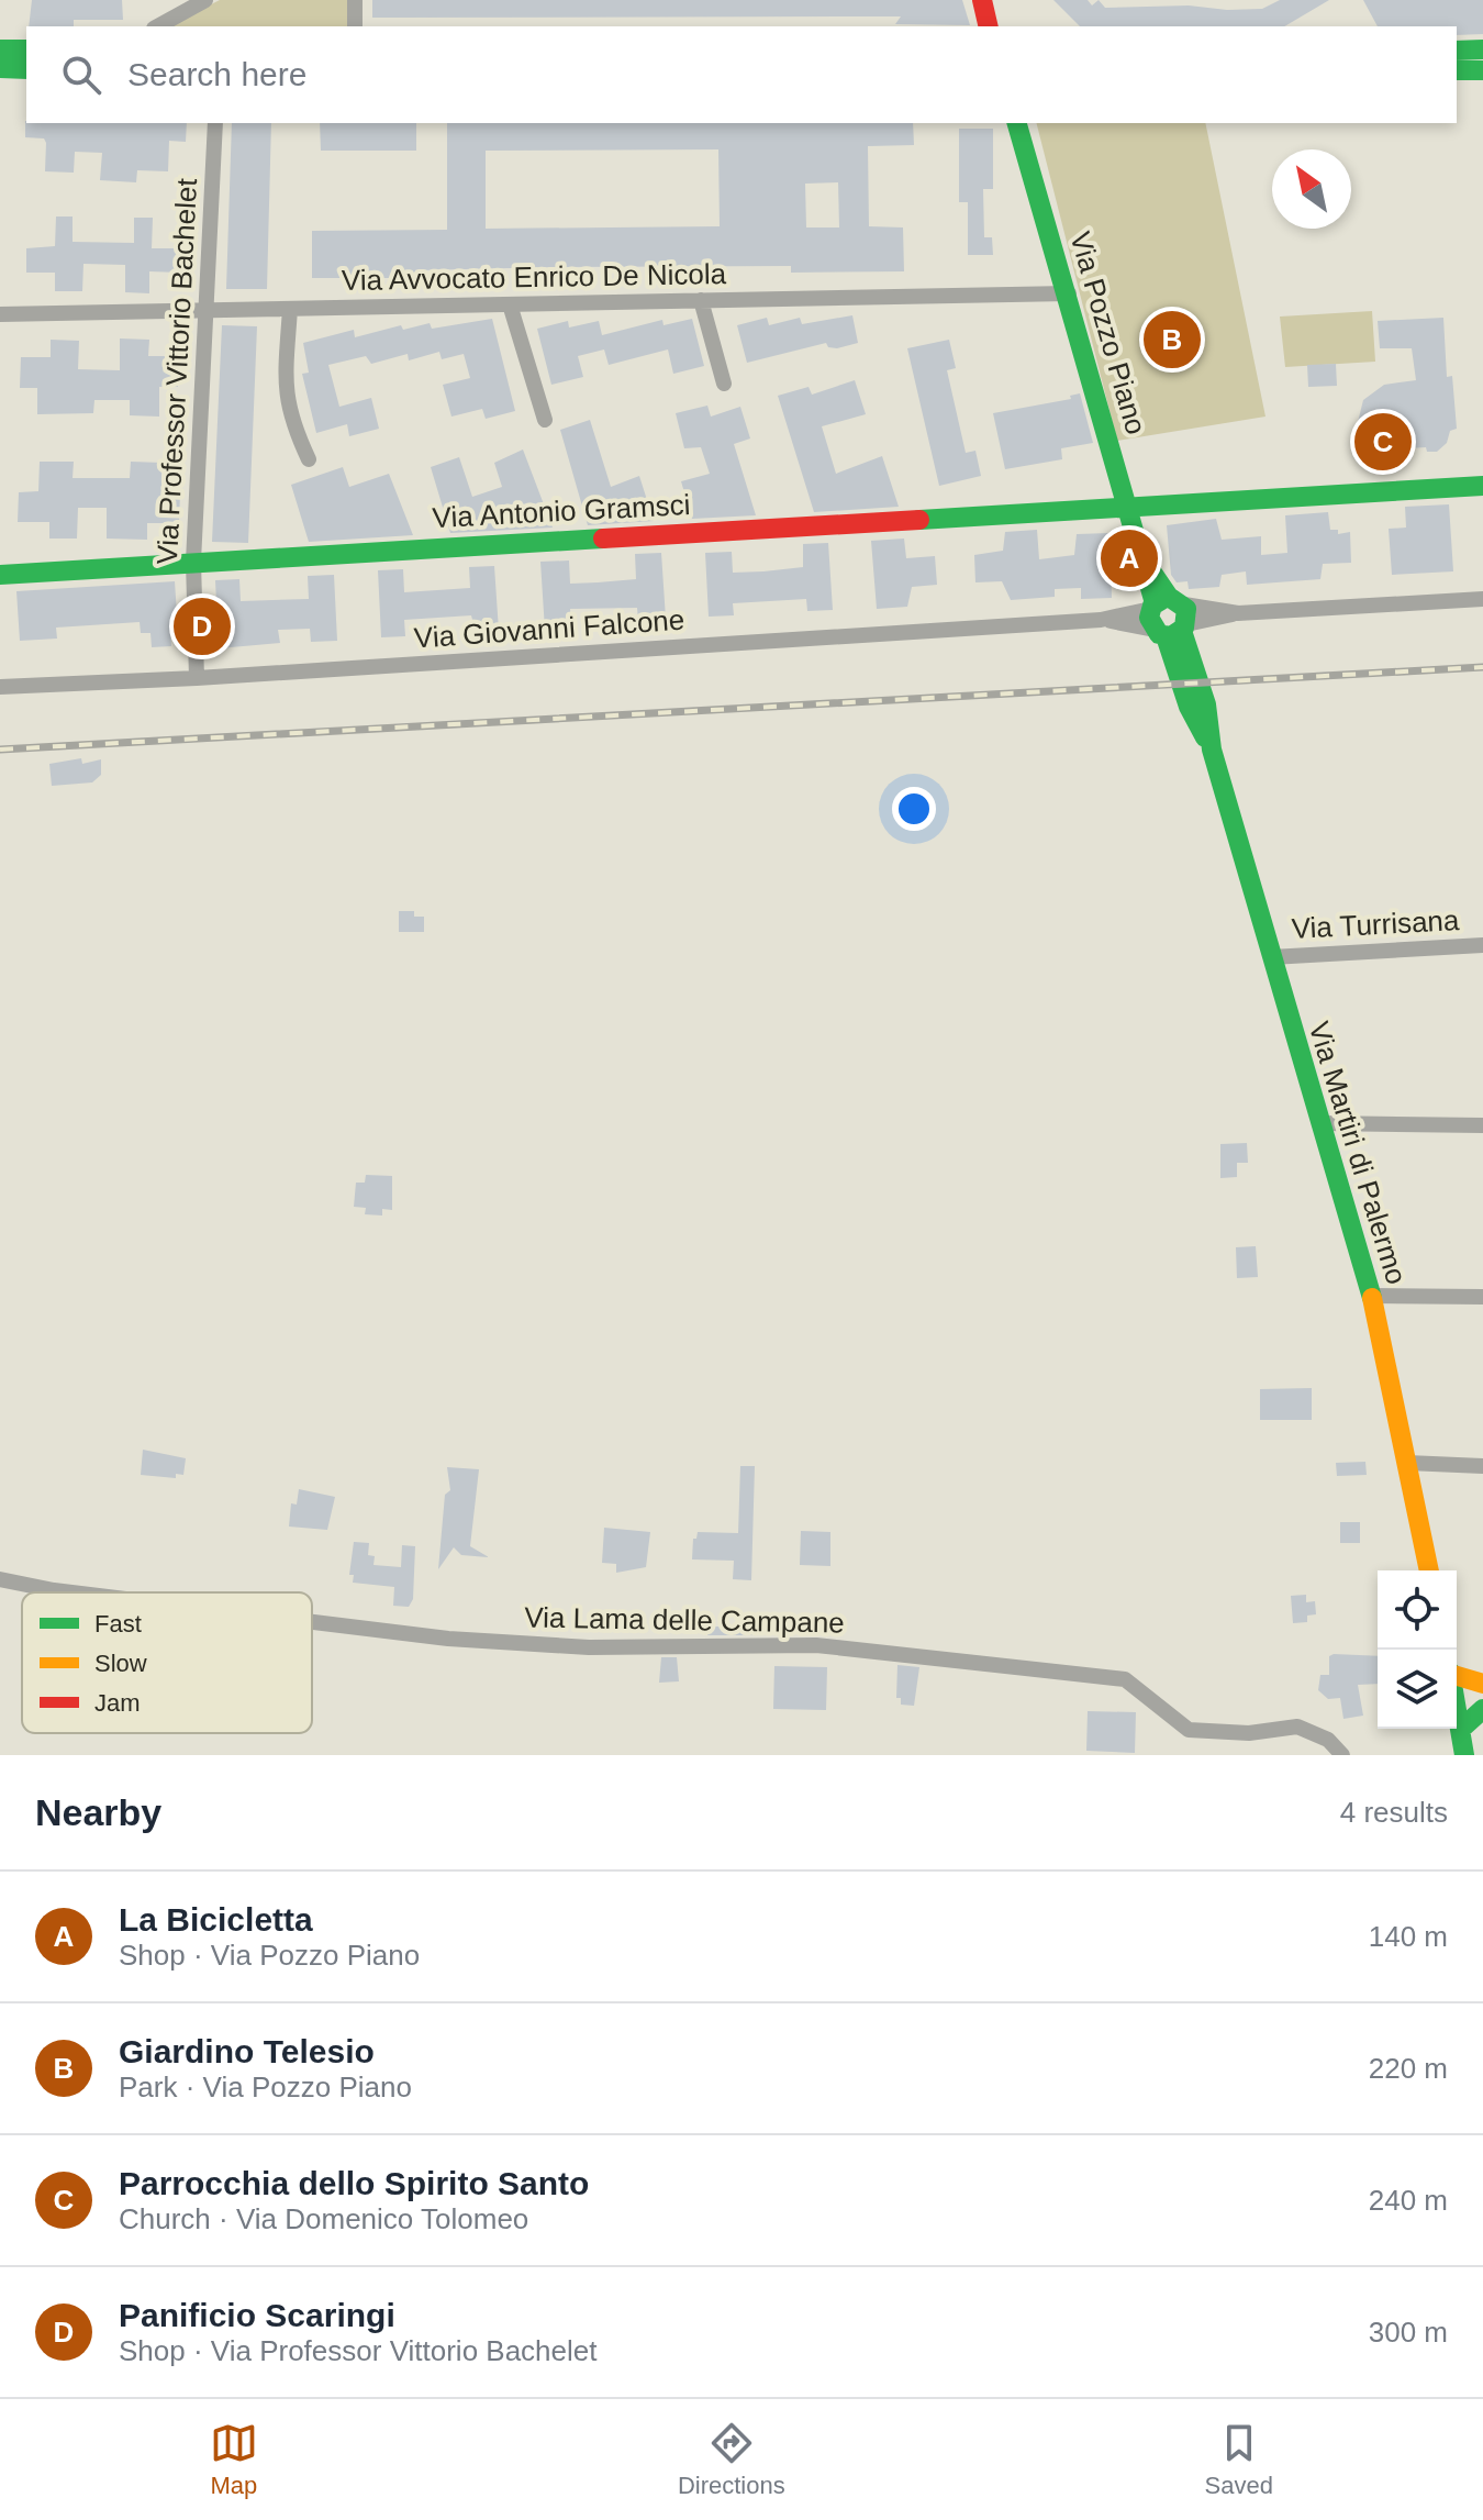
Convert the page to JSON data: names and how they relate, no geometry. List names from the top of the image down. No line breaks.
{"streets":{"main road":["Via Pozzo Piano","Via Antonio Gramsci","Via Martiri di Palermo"],"street":["Via Avvocato Enrico De Nicola","Via Professor Vittorio Bachelet","Via Giovanni Falcone","Via Turrisana","Via Lama delle Campane"]},"crossings":[["Via Avvocato Enrico De Nicola","Via Pozzo Piano"],["Via Avvocato Enrico De Nicola","Via Professor Vittorio Bachelet"],["Via Pozzo Piano","Via Antonio Gramsci"],["Via Pozzo Piano","Via Giovanni Falcone"],["Via Pozzo Piano","Via Martiri di Palermo"],["Via Professor Vittorio Bachelet","Via Antonio Gramsci"],["Via Professor Vittorio Bachelet","Via Giovanni Falcone"],["Via Turrisana","Via Martiri di Palermo"]],"legend":["Fast","Slow","Jam"],"north":"top left","page":{"search":"Search here","pins":["B","C","A","D"],"heading":["Nearby","4 results"],"list":[{"mark":"A","name":"La Bicicletta","note":"Shop · Via Pozzo Piano","value":"140 m"},{"mark":"B","name":"Giardino Telesio","note":"Park · Via Pozzo Piano","value":"220 m"},{"mark":"C","name":"Parrocchia dello Spirito Santo","note":"Church · Via Domenico Tolomeo","value":"240 m"},{"mark":"D","name":"Panificio Scaringi","note":"Shop · Via Professor Vittorio Bachelet","value":"300 m"}],"nav":["Map","Directions","Saved"]}}
